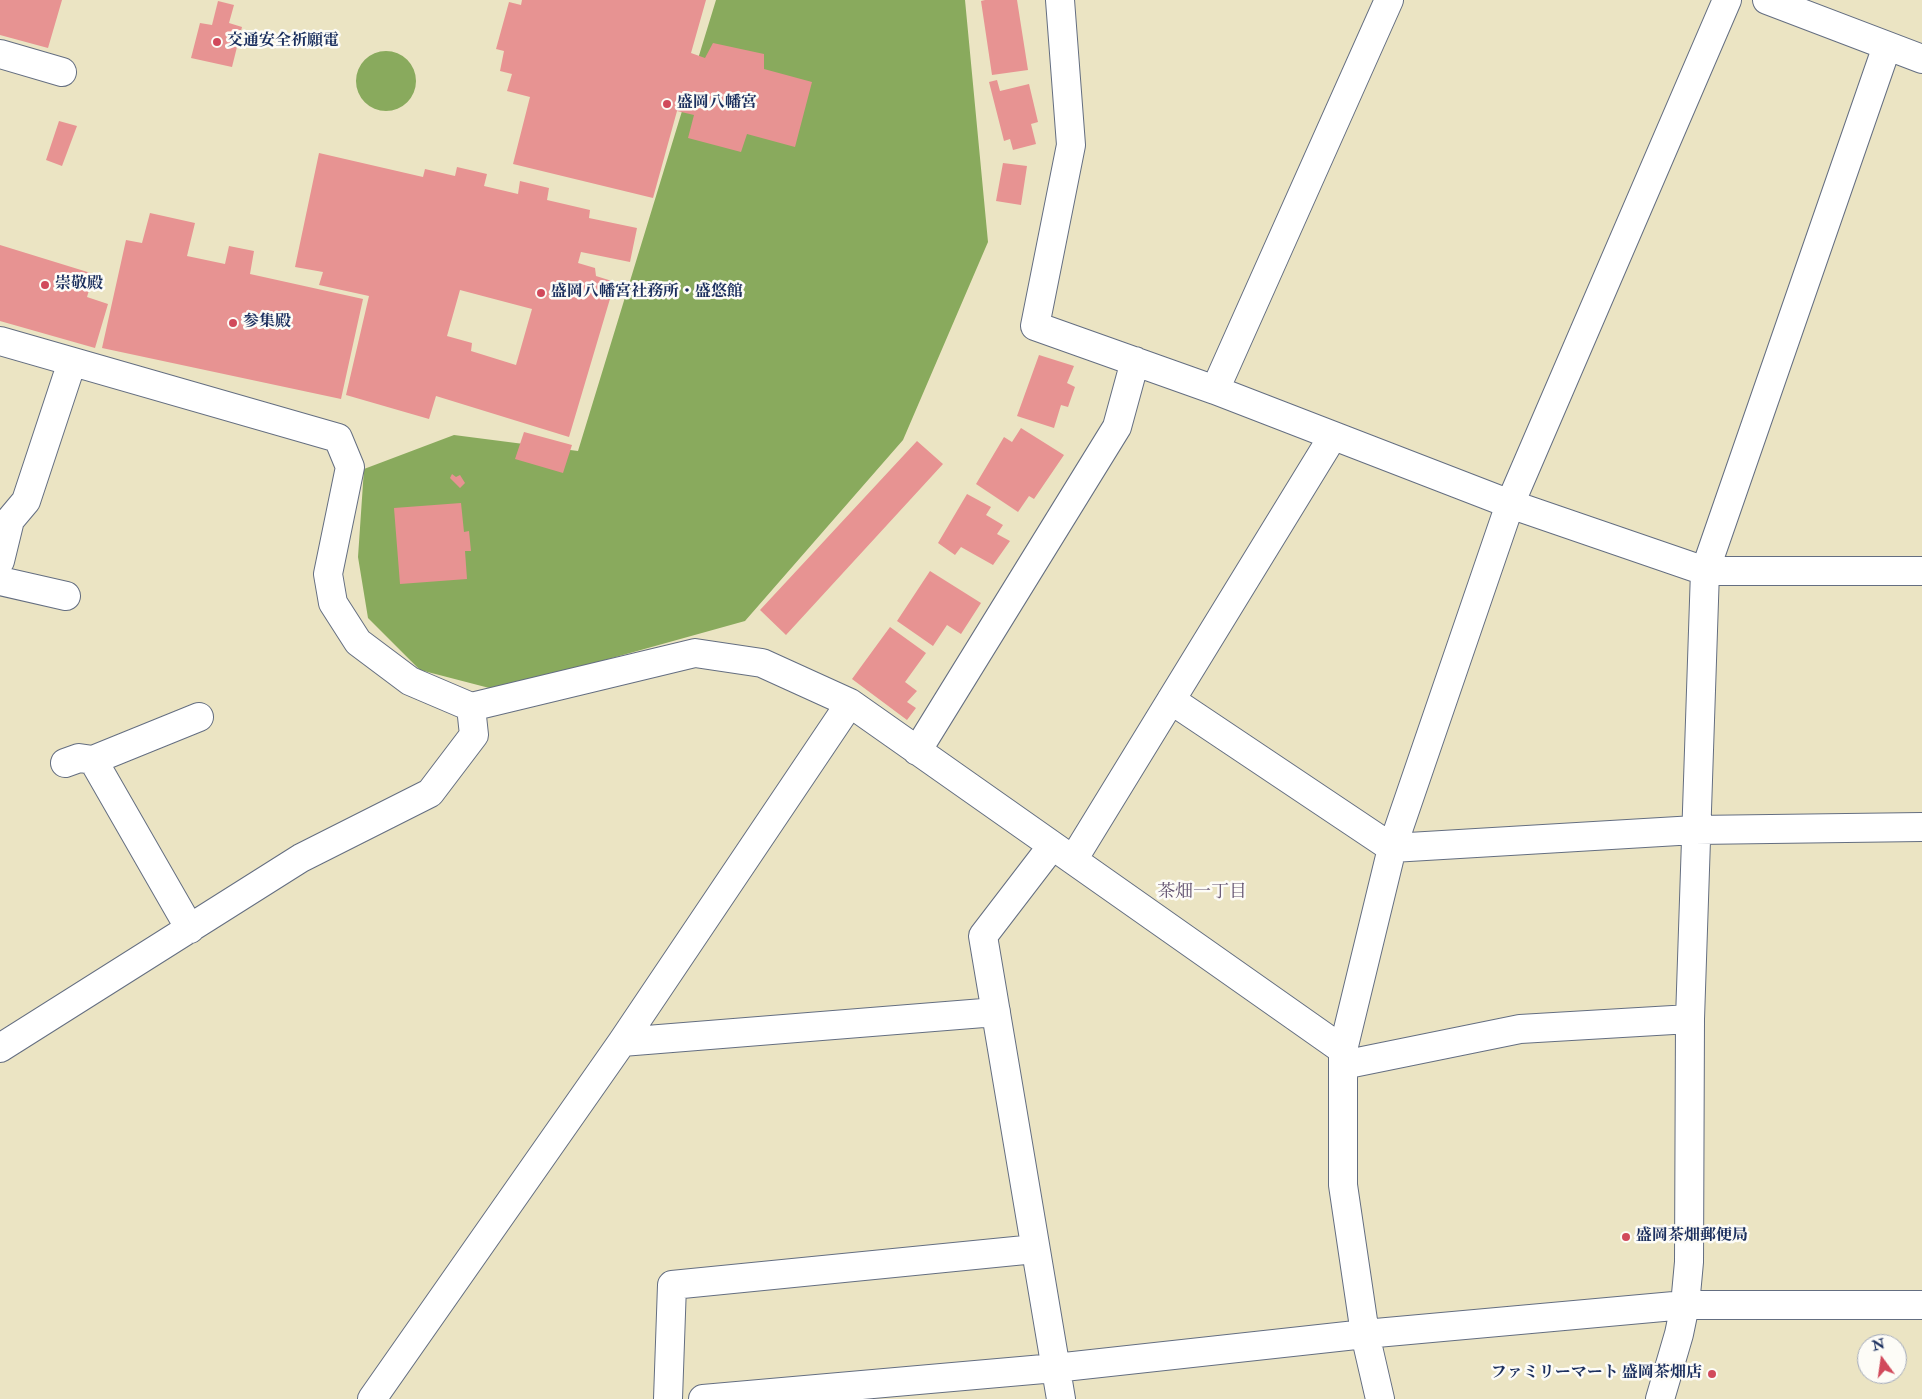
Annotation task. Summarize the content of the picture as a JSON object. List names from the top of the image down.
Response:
{
  "districts": ["茶畑一丁目"],
  "places": [
    "交通安全祈願電",
    "盛岡八幡宮",
    "崇敬殿",
    "盛岡八幡宮社務所・盛悠館",
    "参集殿",
    "盛岡茶畑郵便局",
    "ファミリーマート 盛岡茶畑店"
  ],
  "north": "top"
}
